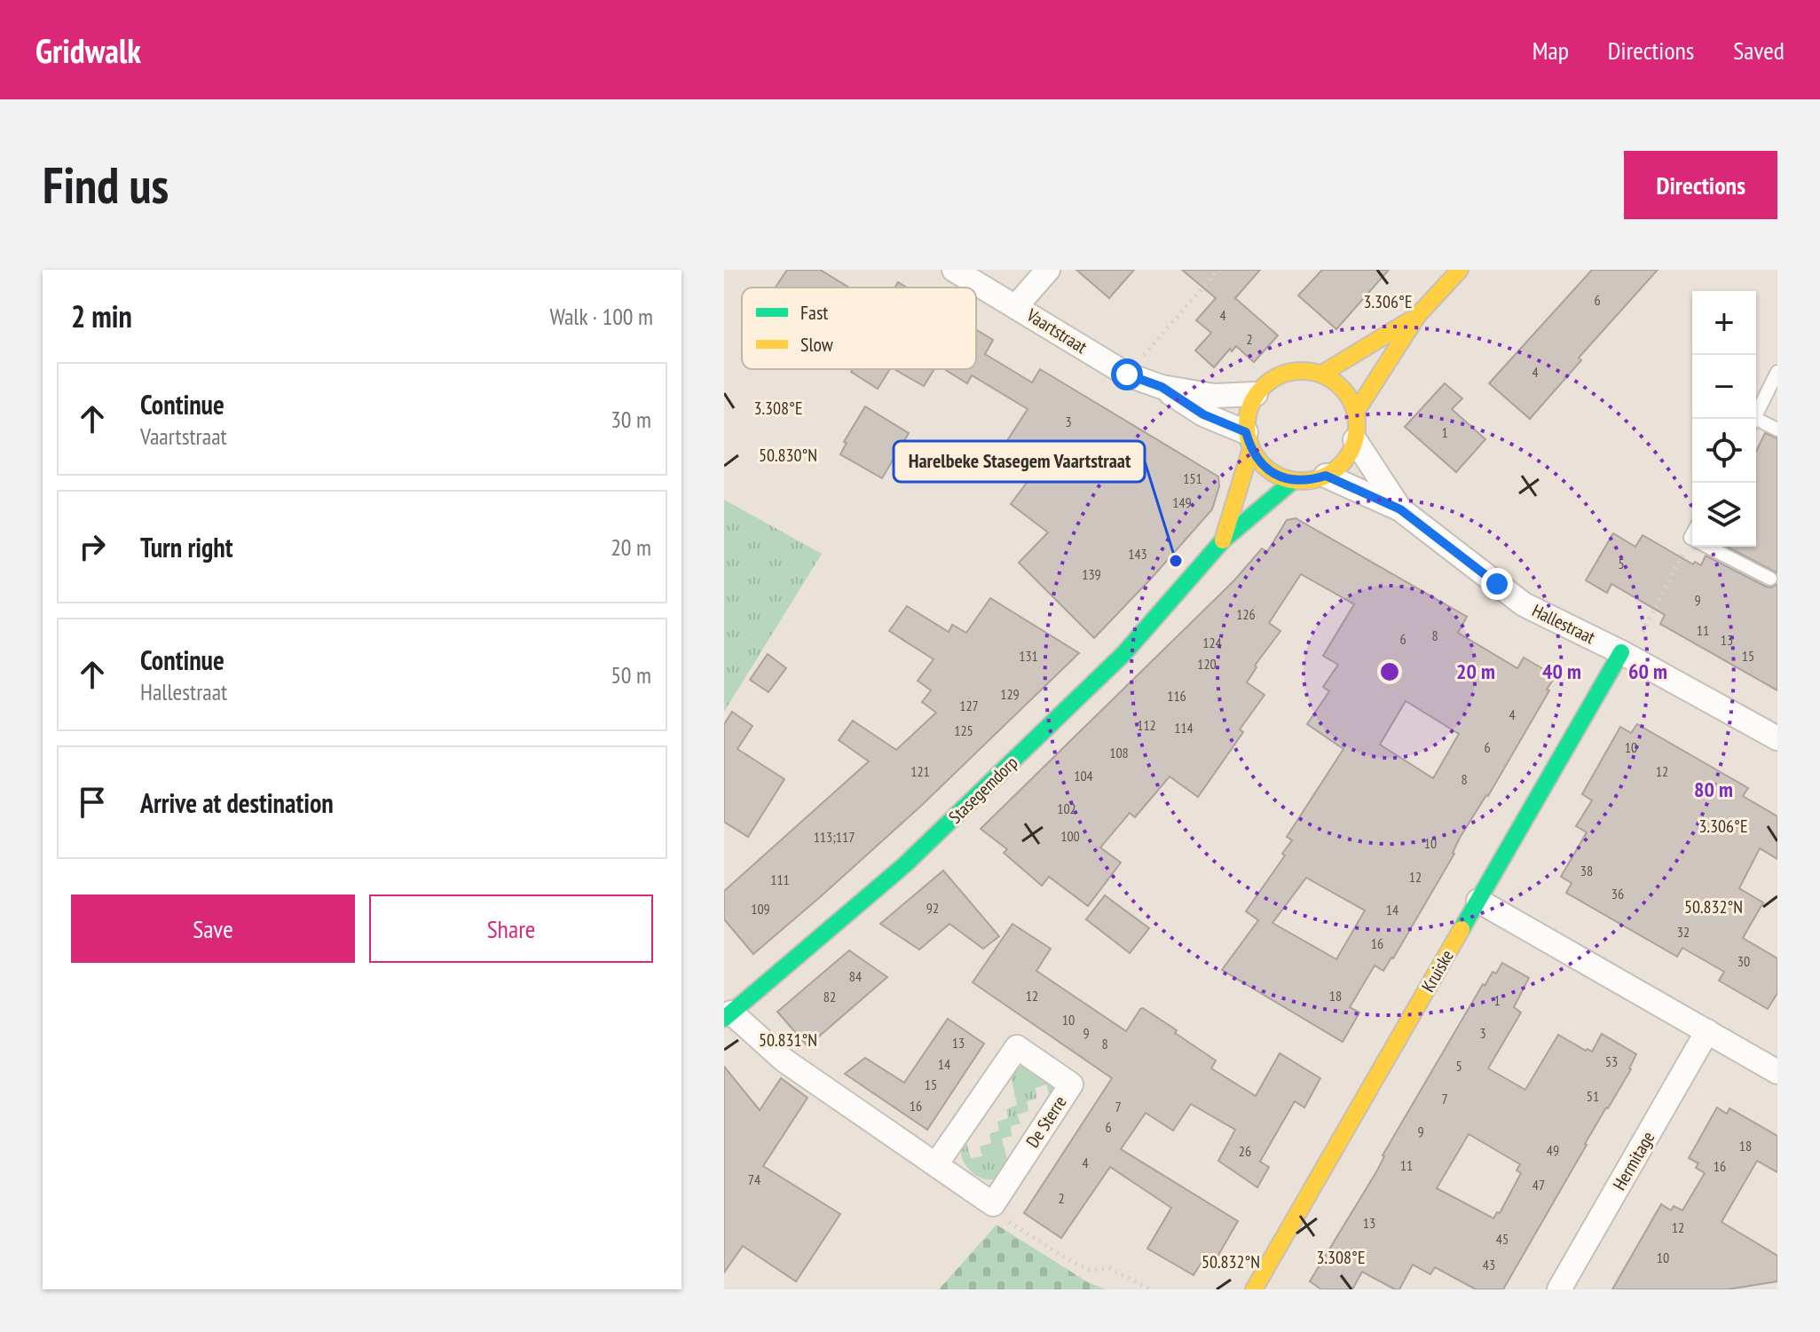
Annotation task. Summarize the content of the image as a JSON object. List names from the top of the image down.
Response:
{
  "streets": {
    "street": [
      "Vaartstraat",
      "Hallestraat",
      "Stasegemdorp",
      "Kruiske",
      "De Sterre",
      "Hermitage"
    ]
  },
  "crossings": [
    ["Vaartstraat", "Hallestraat"],
    ["Vaartstraat", "Stasegemdorp"],
    ["Hallestraat", "Stasegemdorp"],
    ["Hallestraat", "Kruiske"]
  ],
  "places": ["Harelbeke Stasegem Vaartstraat"],
  "house_numbers": [
    "6",
    "4",
    "2",
    "4",
    "3",
    "1",
    "151",
    "149",
    "143",
    "5",
    "139",
    "9",
    "126",
    "11",
    "8",
    "6",
    "13",
    "124",
    "131",
    "15",
    "120",
    "129",
    "116",
    "127",
    "4",
    "112",
    "114",
    "125",
    "6",
    "10",
    "108",
    "121",
    "12",
    "104",
    "8",
    "102",
    "100",
    "113;117",
    "10",
    "38",
    "12",
    "111",
    "36",
    "92",
    "109",
    "14",
    "32",
    "16",
    "30",
    "84",
    "12",
    "18",
    "82",
    "1",
    "10",
    "9",
    "3",
    "13",
    "8",
    "53",
    "14",
    "5",
    "15",
    "51",
    "7",
    "16",
    "7",
    "6",
    "9",
    "18",
    "49",
    "26",
    "4",
    "11",
    "16",
    "74",
    "47",
    "2",
    "13",
    "12",
    "45",
    "10",
    "43"
  ],
  "legend": ["Fast", "Slow"],
  "page": {
    "header": "Gridwalk",
    "nav": ["Map", "Directions", "Saved"],
    "buttons": [
      "Directions",
      ["Save", "Share"]
    ],
    "title": "Find us",
    "heading": ["2 min", "Walk · 100 m"],
    "map_buttons": ["+", "−"],
    "list": [
      ["Continue", "Vaartstraat", "30 m"],
      ["Turn right", "20 m"],
      ["Continue", "Hallestraat", "50 m"],
      "Arrive at destination"
    ]
  },
  "coordinates": [
    "3.306°E",
    "3.308°E",
    "50.830°N",
    "50.832°N",
    "50.831°N"
  ],
  "rings": [
    "20 m",
    "40 m",
    "60 m",
    "80 m"
  ]
}
